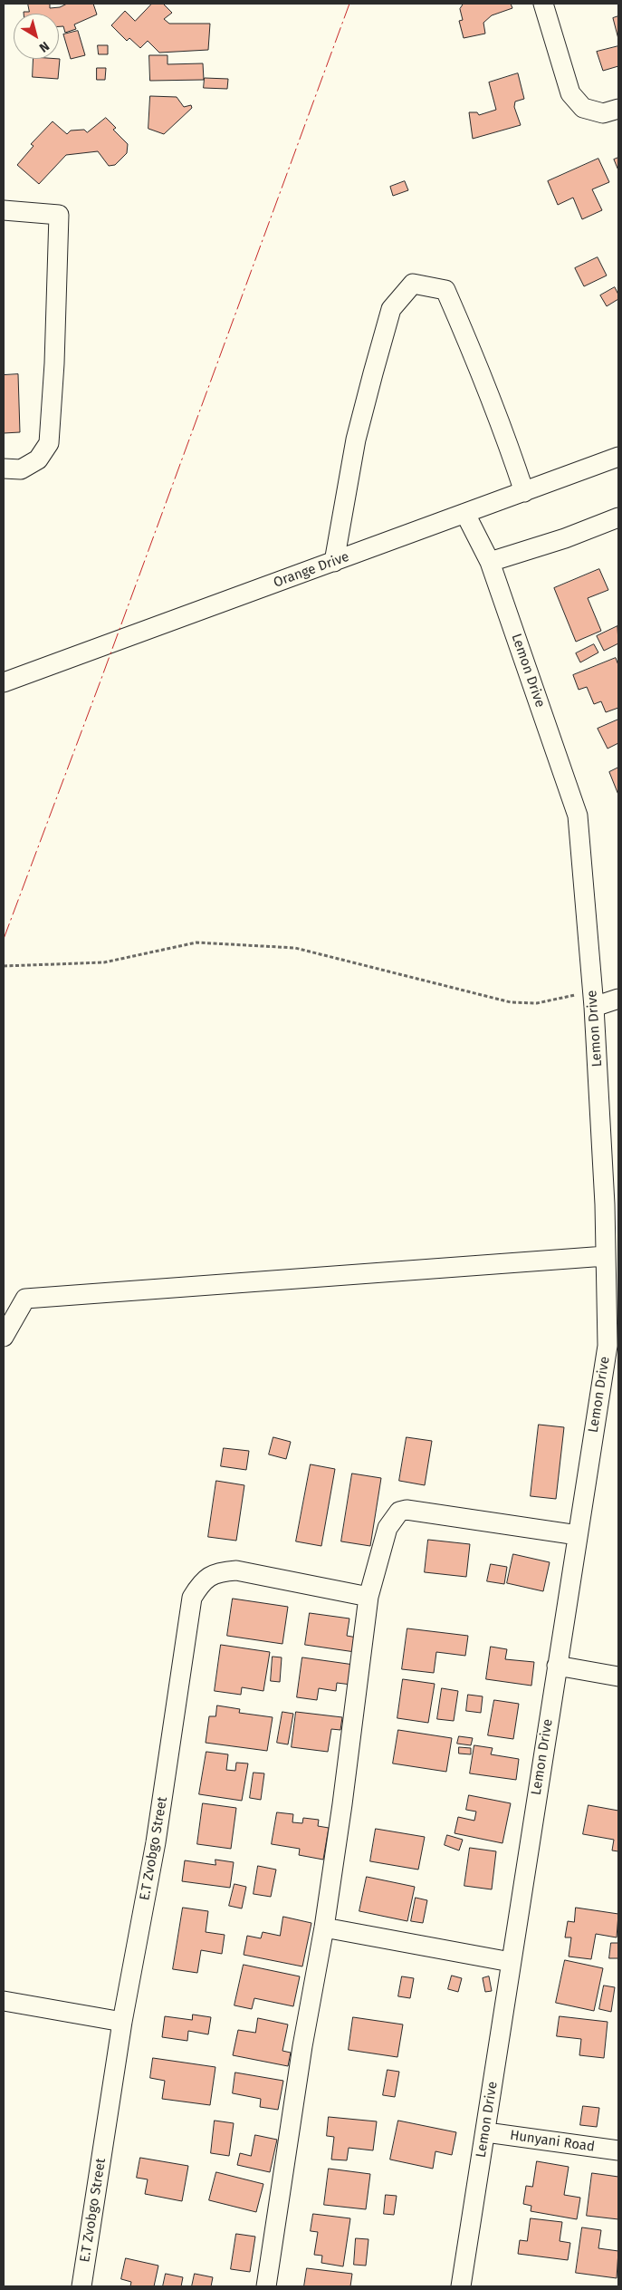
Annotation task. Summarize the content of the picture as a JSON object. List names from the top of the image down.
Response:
{
  "streets": {
    "street": [
      "Orange Drive",
      "Lemon Drive",
      "E.T Zvobgo Street",
      "Hunyani Road"
    ]
  },
  "crossings": [
    ["Orange Drive", "Lemon Drive"],
    ["Lemon Drive", "Hunyani Road"]
  ],
  "north": "bottom right"
}
